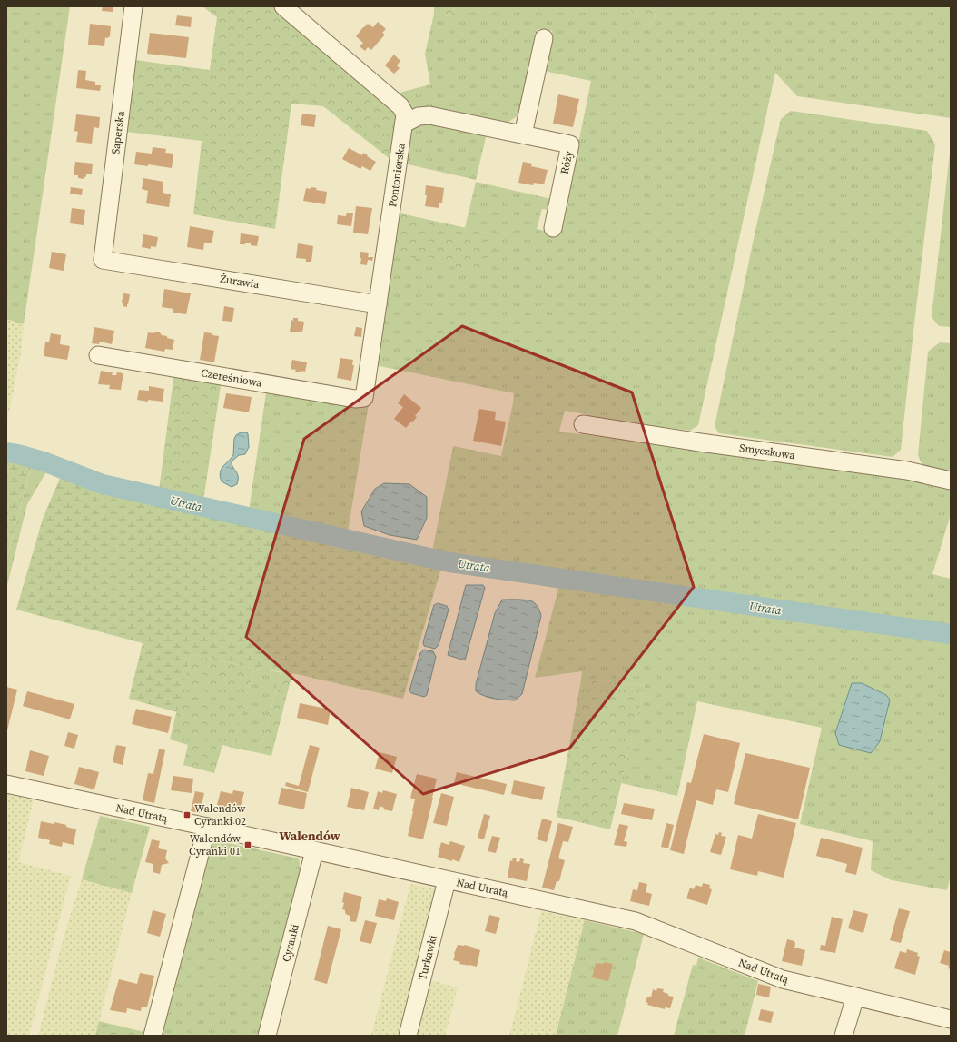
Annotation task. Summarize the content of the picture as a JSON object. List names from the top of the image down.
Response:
{
  "streets": {
    "street": [
      "Saperska",
      "Róży",
      "Pontonierska",
      "Żurawia",
      "Czereśniowa",
      "Smyczkowa",
      "Nad Utratą",
      "Cyranki",
      "Turkawki"
    ]
  },
  "crossings": [
    ["Saperska", "Żurawia"],
    ["Róży", "Pontonierska"],
    ["Pontonierska", "Żurawia"],
    ["Pontonierska", "Czereśniowa"],
    ["Nad Utratą", "Cyranki"],
    ["Nad Utratą", "Turkawki"]
  ],
  "districts": ["Walendów"],
  "water": ["Utrata"],
  "places": {
    "transit": ["Walendów Cyranki 02", "Walendów Cyranki 01"]
  }
}
